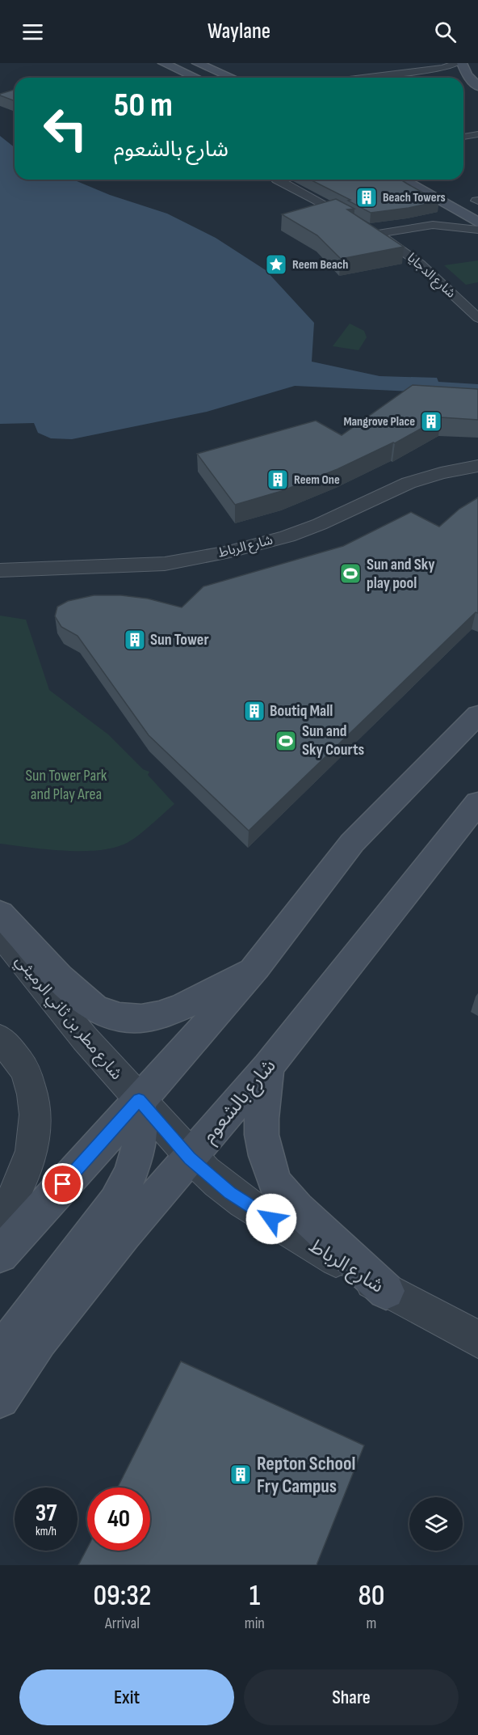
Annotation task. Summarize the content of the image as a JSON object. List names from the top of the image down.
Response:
{
  "streets": {
    "main road": ["شارع بالشعوم"],
    "street": ["شارع الدجايا", "شارع الرباط", "شارع مطر بن ثاني الرميثي"]
  },
  "crossings": [
    ["شارع الرباط", "شارع مطر بن ثاني الرميثي"],
    ["شارع الرباط", "شارع بالشعوم"]
  ],
  "parks": ["Sun Tower Park and Play Area"],
  "places": {
    "building": [
      "Beach Towers",
      "Mangrove Place",
      "Reem One",
      "Sun Tower",
      "Boutiq Mall",
      "Repton School Fry Campus"
    ],
    "place": ["Reem Beach"],
    "sports": ["Sun and Sky play pool", "Sun and Sky Courts"]
  },
  "page": {
    "header": "Waylane",
    "turn": ["50 m", "شارع بالشعوم"],
    "speed": "37 km/h",
    "limit": "40",
    "eta": [
      "09:32",
      "Arrival",
      "1",
      "min",
      "80",
      "m"
    ],
    "buttons": ["Exit", "Share"]
  }
}
